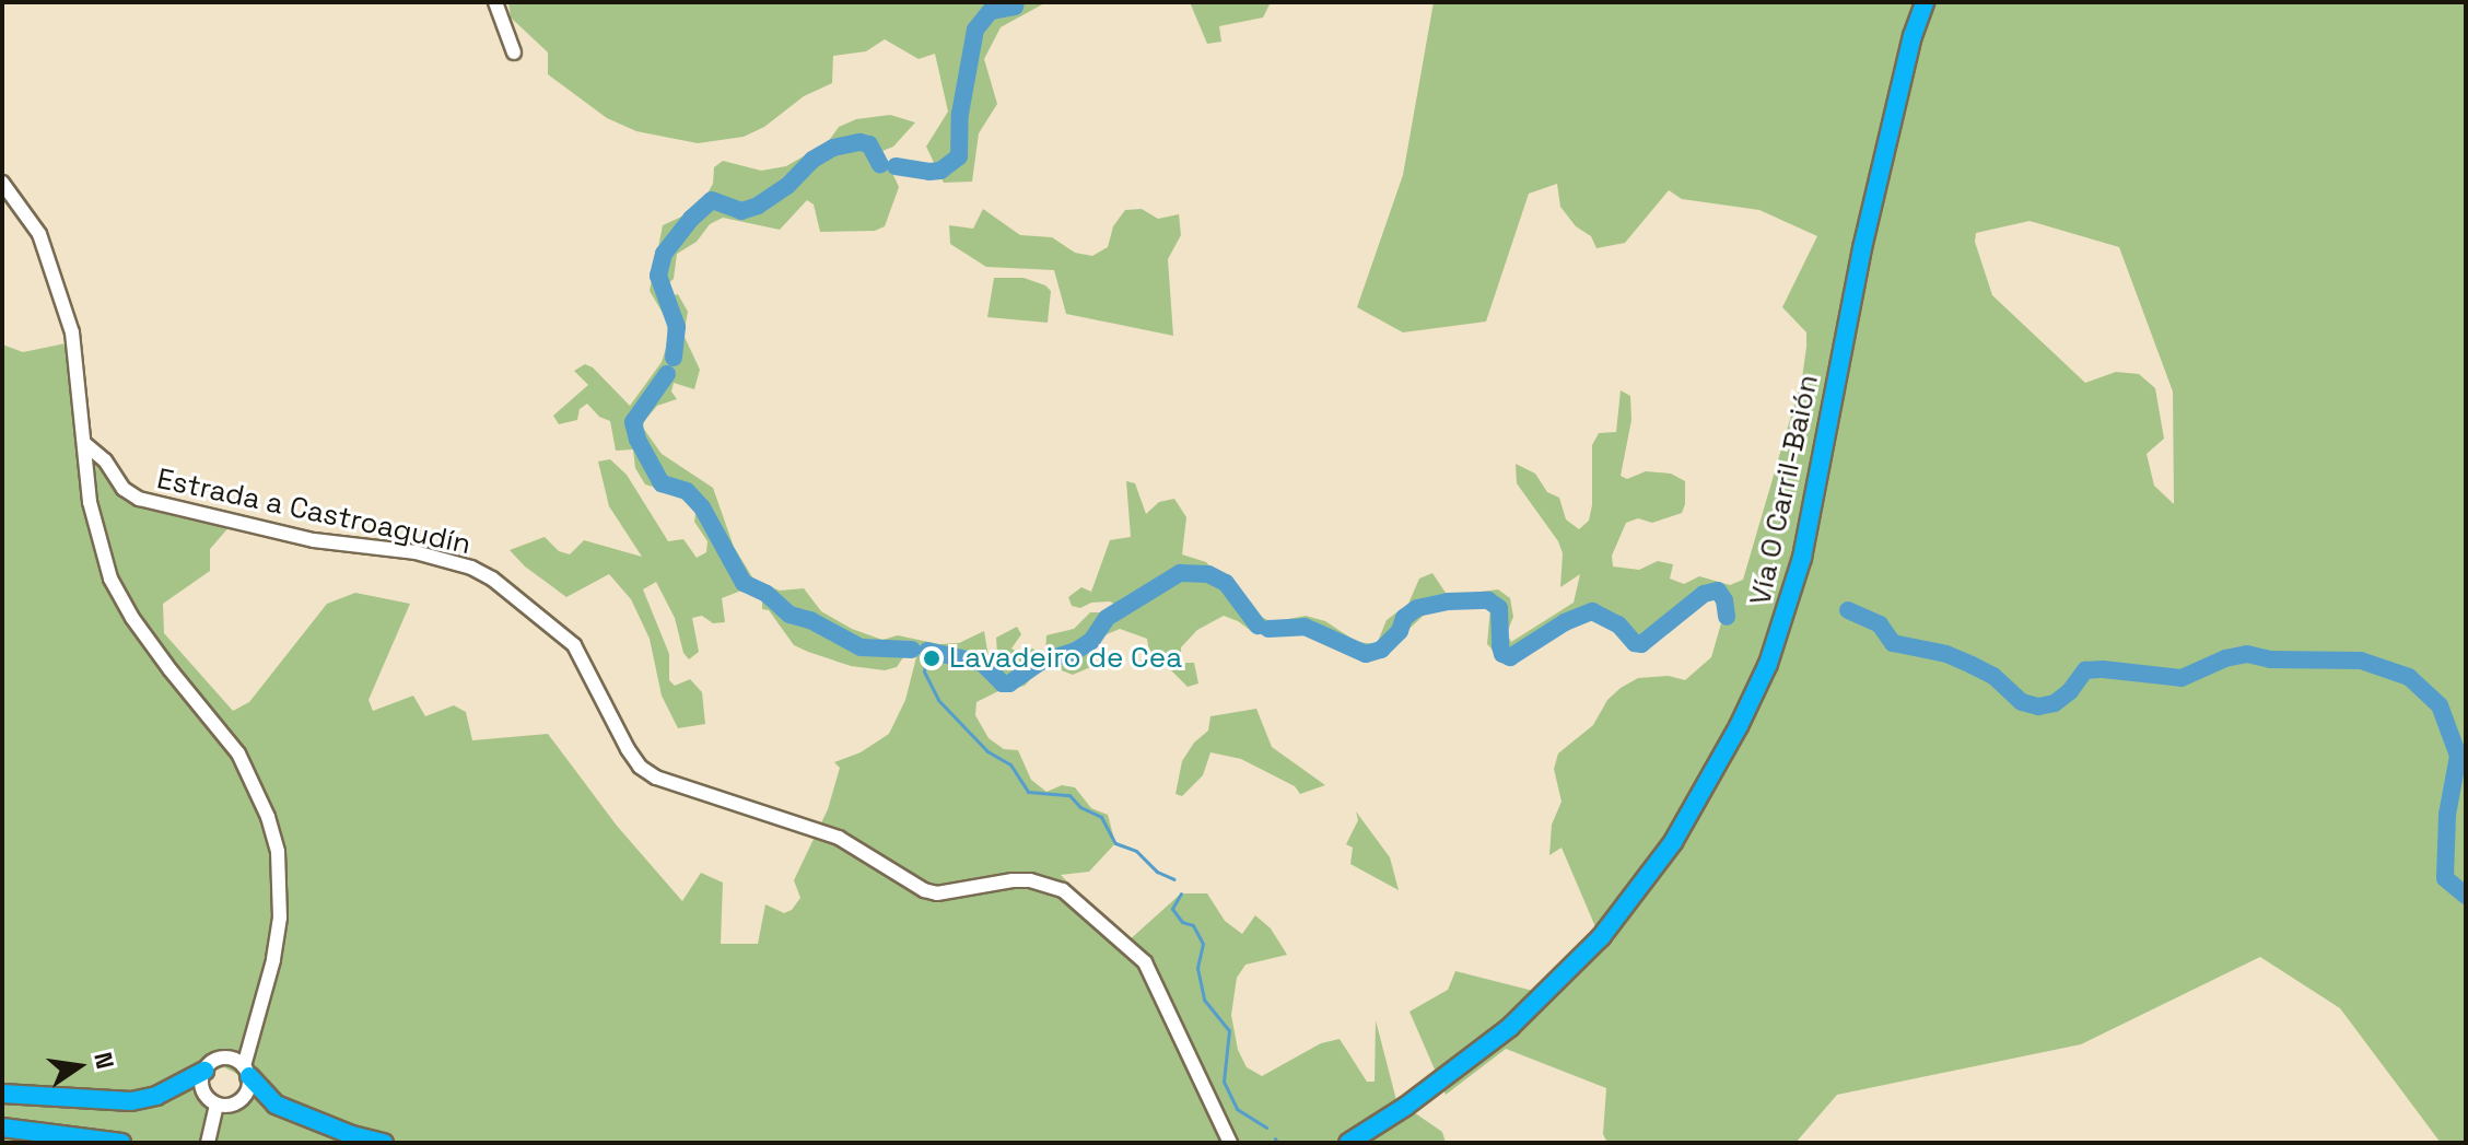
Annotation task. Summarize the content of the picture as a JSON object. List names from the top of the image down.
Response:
{
  "streets": {
    "highway": ["Vía O Carril-Baión"],
    "street": ["Estrada a Castroagudín"]
  },
  "places": ["Lavadeiro de Cea"],
  "north": "right"
}
